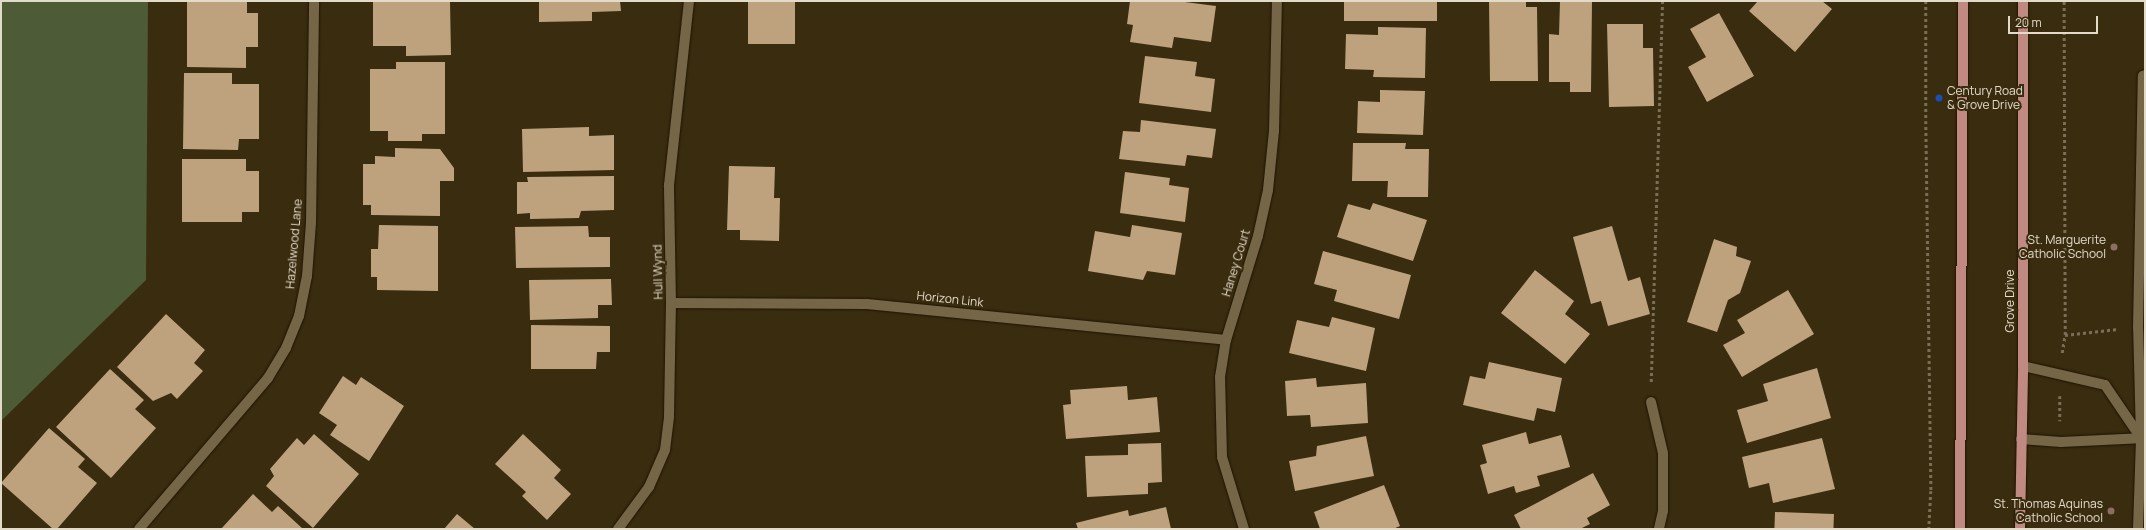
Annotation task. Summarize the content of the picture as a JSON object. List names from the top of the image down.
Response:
{
  "streets": {
    "main road": ["Grove Drive"],
    "street": [
      "Hazelwood Lane",
      "Haney Court",
      "Hull Wynd",
      "Horizon Link"
    ]
  },
  "crossings": [
    ["Haney Court", "Horizon Link"],
    ["Hull Wynd", "Horizon Link"]
  ],
  "places": ["Century Road & Grove Drive", "St. Marguerite Catholic School", "St. Thomas Aquinas Catholic School"],
  "scale_bar": "20 m"
}
